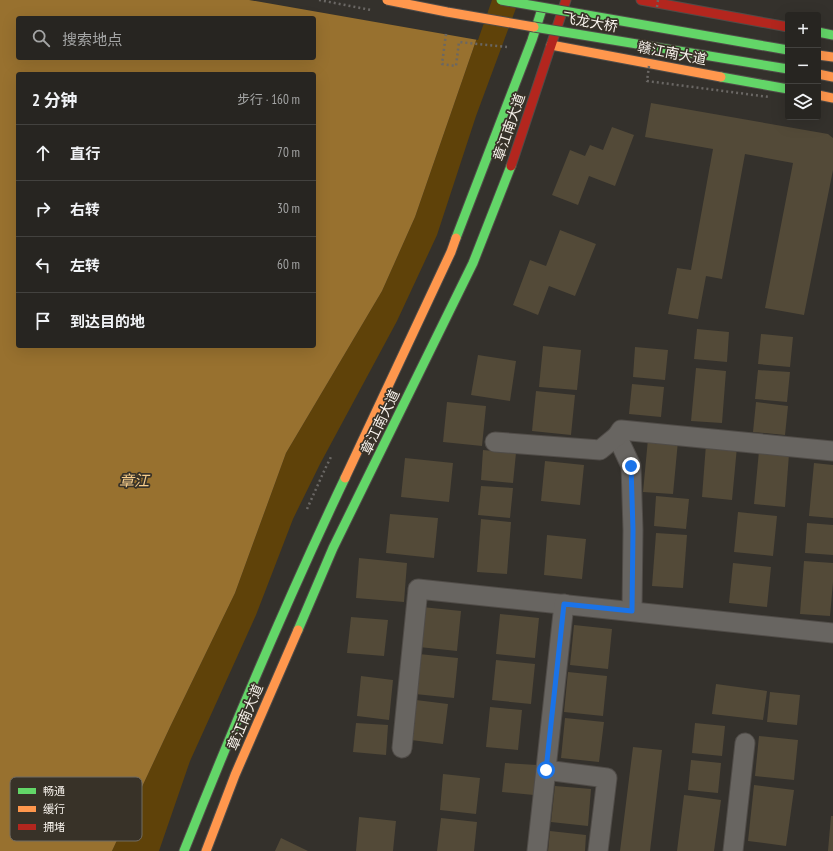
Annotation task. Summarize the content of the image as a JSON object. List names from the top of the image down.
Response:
{
  "streets": {
    "main road": ["飞龙大桥", "赣江南大道", "章江南大道"]
  },
  "crossings": [
    ["赣江南大道", "章江南大道"]
  ],
  "water": ["章江"],
  "legend": ["畅通", "缓行", "拥堵"],
  "page": {
    "map_buttons": ["+", "−"],
    "search": "搜索地点",
    "heading": ["2 分钟", "步行 · 160 m"],
    "list": [
      ["直行", "70 m"],
      ["右转", "30 m"],
      ["左转", "60 m"],
      "到达目的地"
    ]
  }
}
